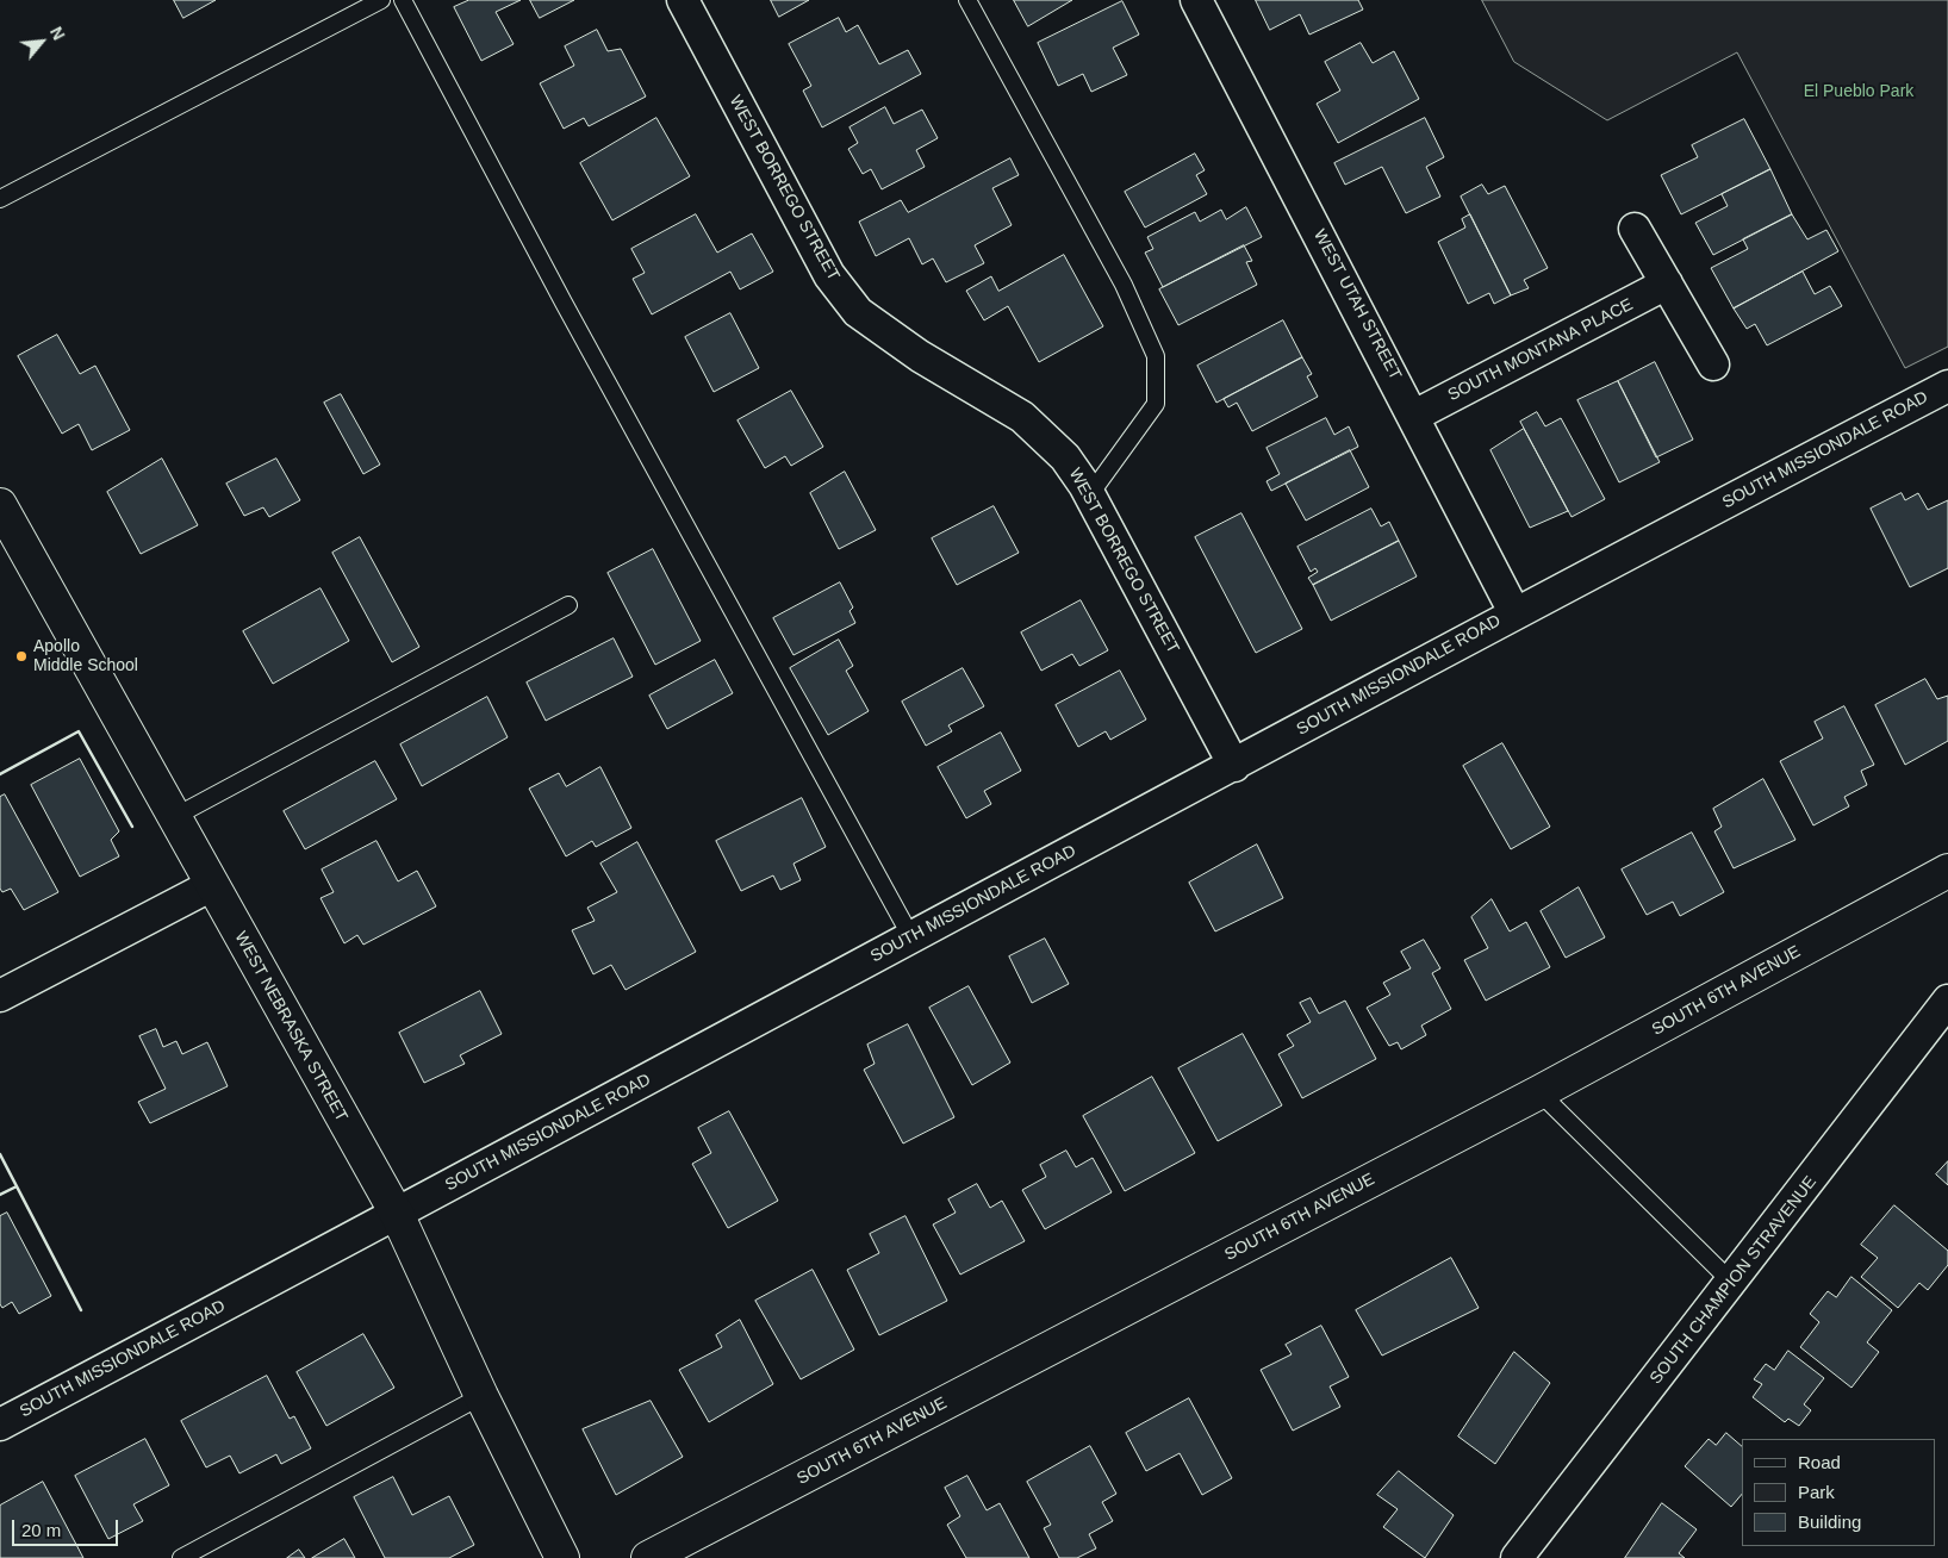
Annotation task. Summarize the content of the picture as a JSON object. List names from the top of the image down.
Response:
{
  "streets": {
    "street": [
      "WEST BORREGO STREET",
      "WEST UTAH STREET",
      "SOUTH MONTANA PLACE",
      "SOUTH MISSIONDALE ROAD",
      "SOUTH 6TH AVENUE",
      "WEST NEBRASKA STREET",
      "SOUTH CHAMPION STRAVENUE"
    ]
  },
  "crossings": [
    ["WEST BORREGO STREET", "SOUTH MISSIONDALE ROAD"],
    ["WEST UTAH STREET", "SOUTH MONTANA PLACE"],
    ["WEST UTAH STREET", "SOUTH MISSIONDALE ROAD"],
    ["SOUTH MISSIONDALE ROAD", "WEST NEBRASKA STREET"]
  ],
  "parks": ["El Pueblo Park"],
  "places": ["Apollo Middle School"],
  "legend": ["Road", "Park", "Building"],
  "scale_bar": "20 m",
  "north": "top right"
}
